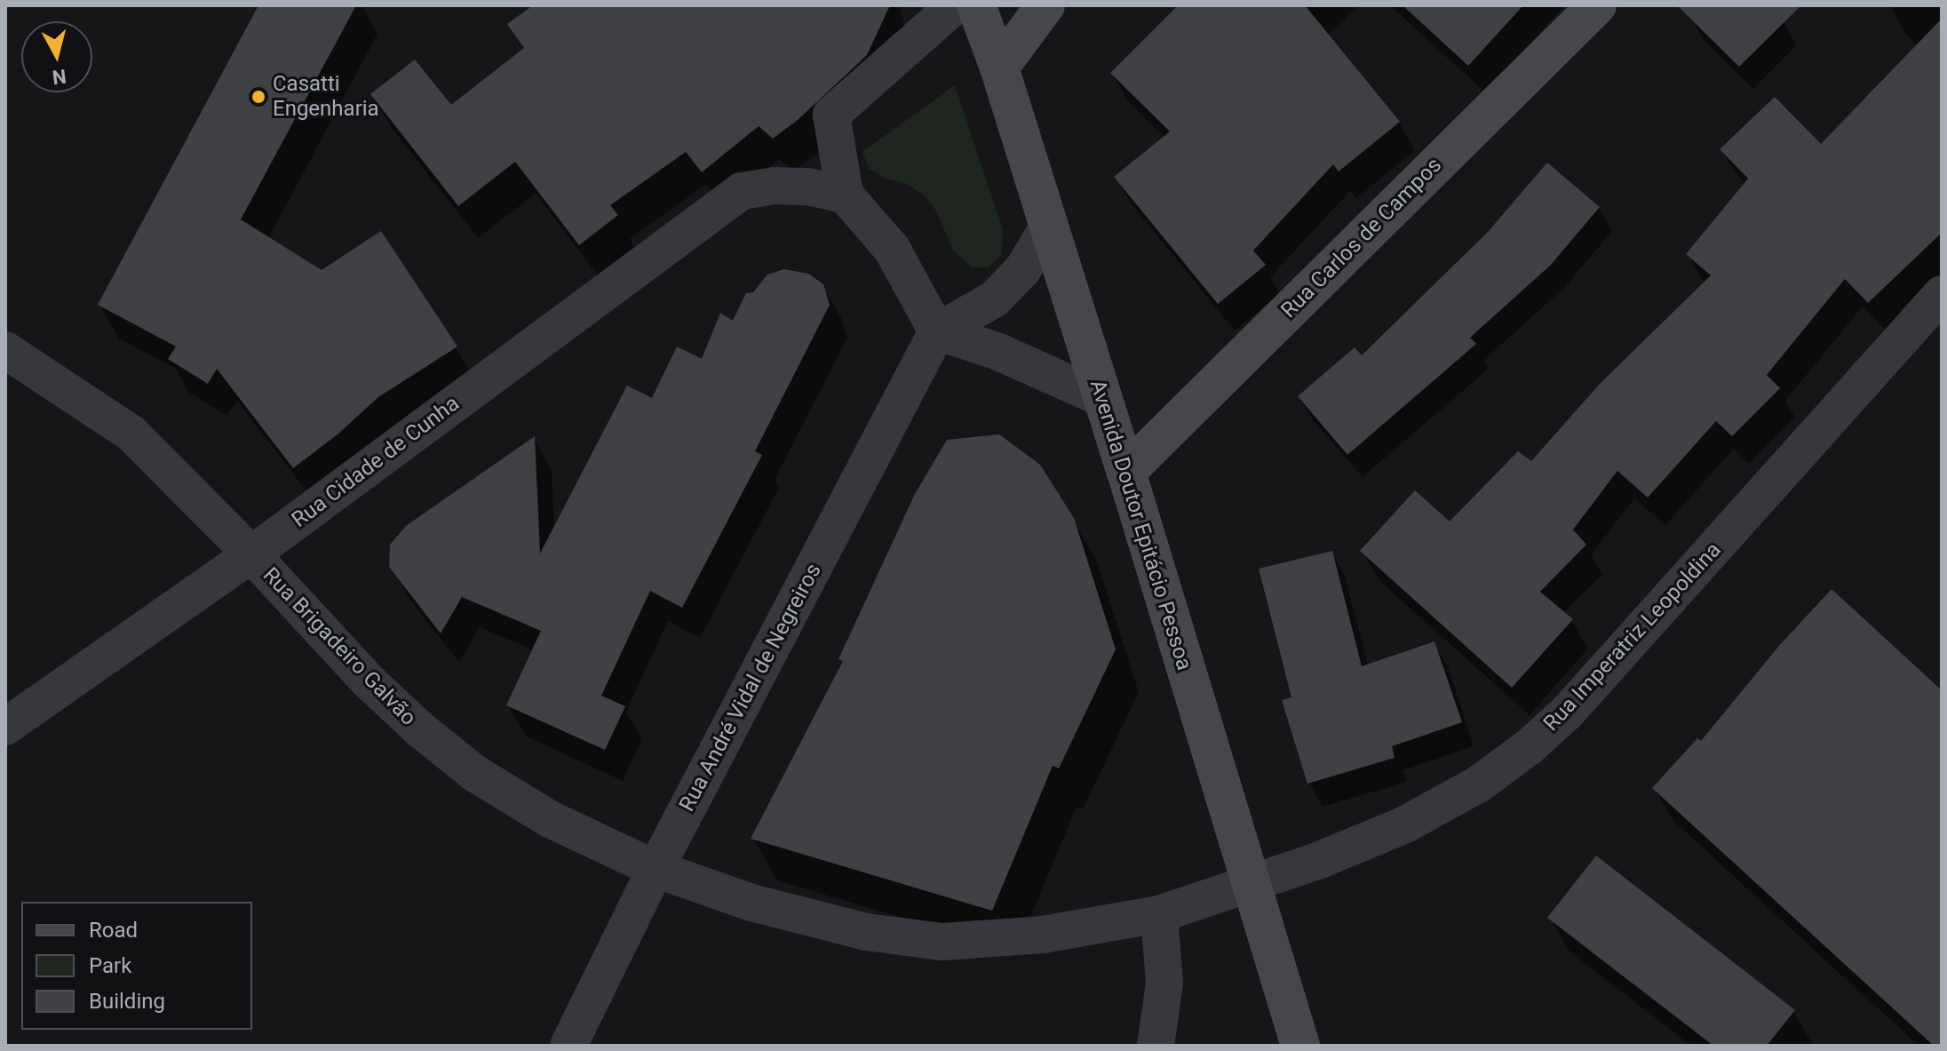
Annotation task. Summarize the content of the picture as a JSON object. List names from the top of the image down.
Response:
{
  "streets": {
    "main road": ["Rua Carlos de Campos", "Avenida Doutor Epitácio Pessoa"],
    "street": [
      "Rua Cidade de Cunha",
      "Rua Imperatriz Leopoldina",
      "Rua Brigadeiro Galvão",
      "Rua André Vidal de Negreiros"
    ]
  },
  "crossings": [
    ["Rua Carlos de Campos", "Avenida Doutor Epitácio Pessoa"],
    ["Rua Cidade de Cunha", "Rua Brigadeiro Galvão"],
    ["Avenida Doutor Epitácio Pessoa", "Rua Imperatriz Leopoldina"],
    ["Avenida Doutor Epitácio Pessoa", "Rua Brigadeiro Galvão"],
    ["Rua Imperatriz Leopoldina", "Rua Brigadeiro Galvão"],
    ["Rua Brigadeiro Galvão", "Rua André Vidal de Negreiros"]
  ],
  "places": ["Casatti Engenharia"],
  "legend": ["Road", "Park", "Building"],
  "north": "bottom"
}
